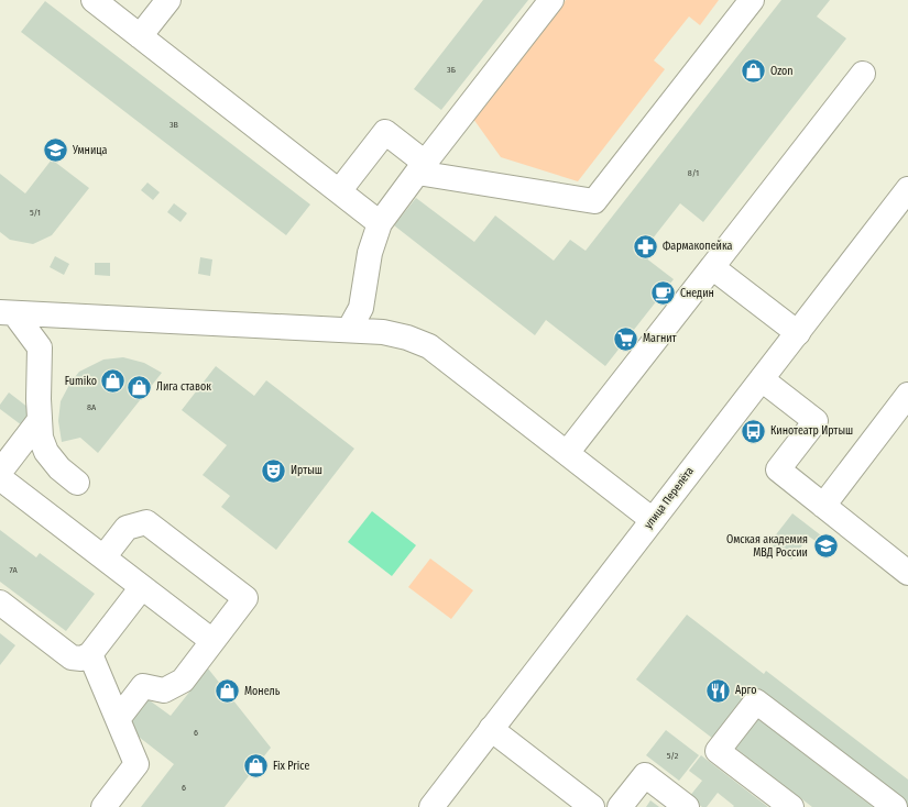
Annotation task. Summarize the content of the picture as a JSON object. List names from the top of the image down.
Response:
{
  "streets": {
    "main road": ["улица Перелёта"]
  },
  "places": {
    "shop": [
      "Ozon",
      "Fumiko",
      "Лига ставок",
      "Монель",
      "Fix Price"
    ],
    "school or university": ["Умница", "Омская академия МВД России"],
    "pharmacy": ["Фармакопейка"],
    "cafe": ["Снедин"],
    "supermarket": ["Магнит"],
    "bus stop": ["Кинотеатр Иртыш"],
    "theatre": ["Иртыш"],
    "restaurant": ["Арго"]
  },
  "house_numbers": [
    "3Б",
    "3В",
    "8/1",
    "5/1",
    "8А",
    "7А",
    "6",
    "5/2",
    "6"
  ]
}
